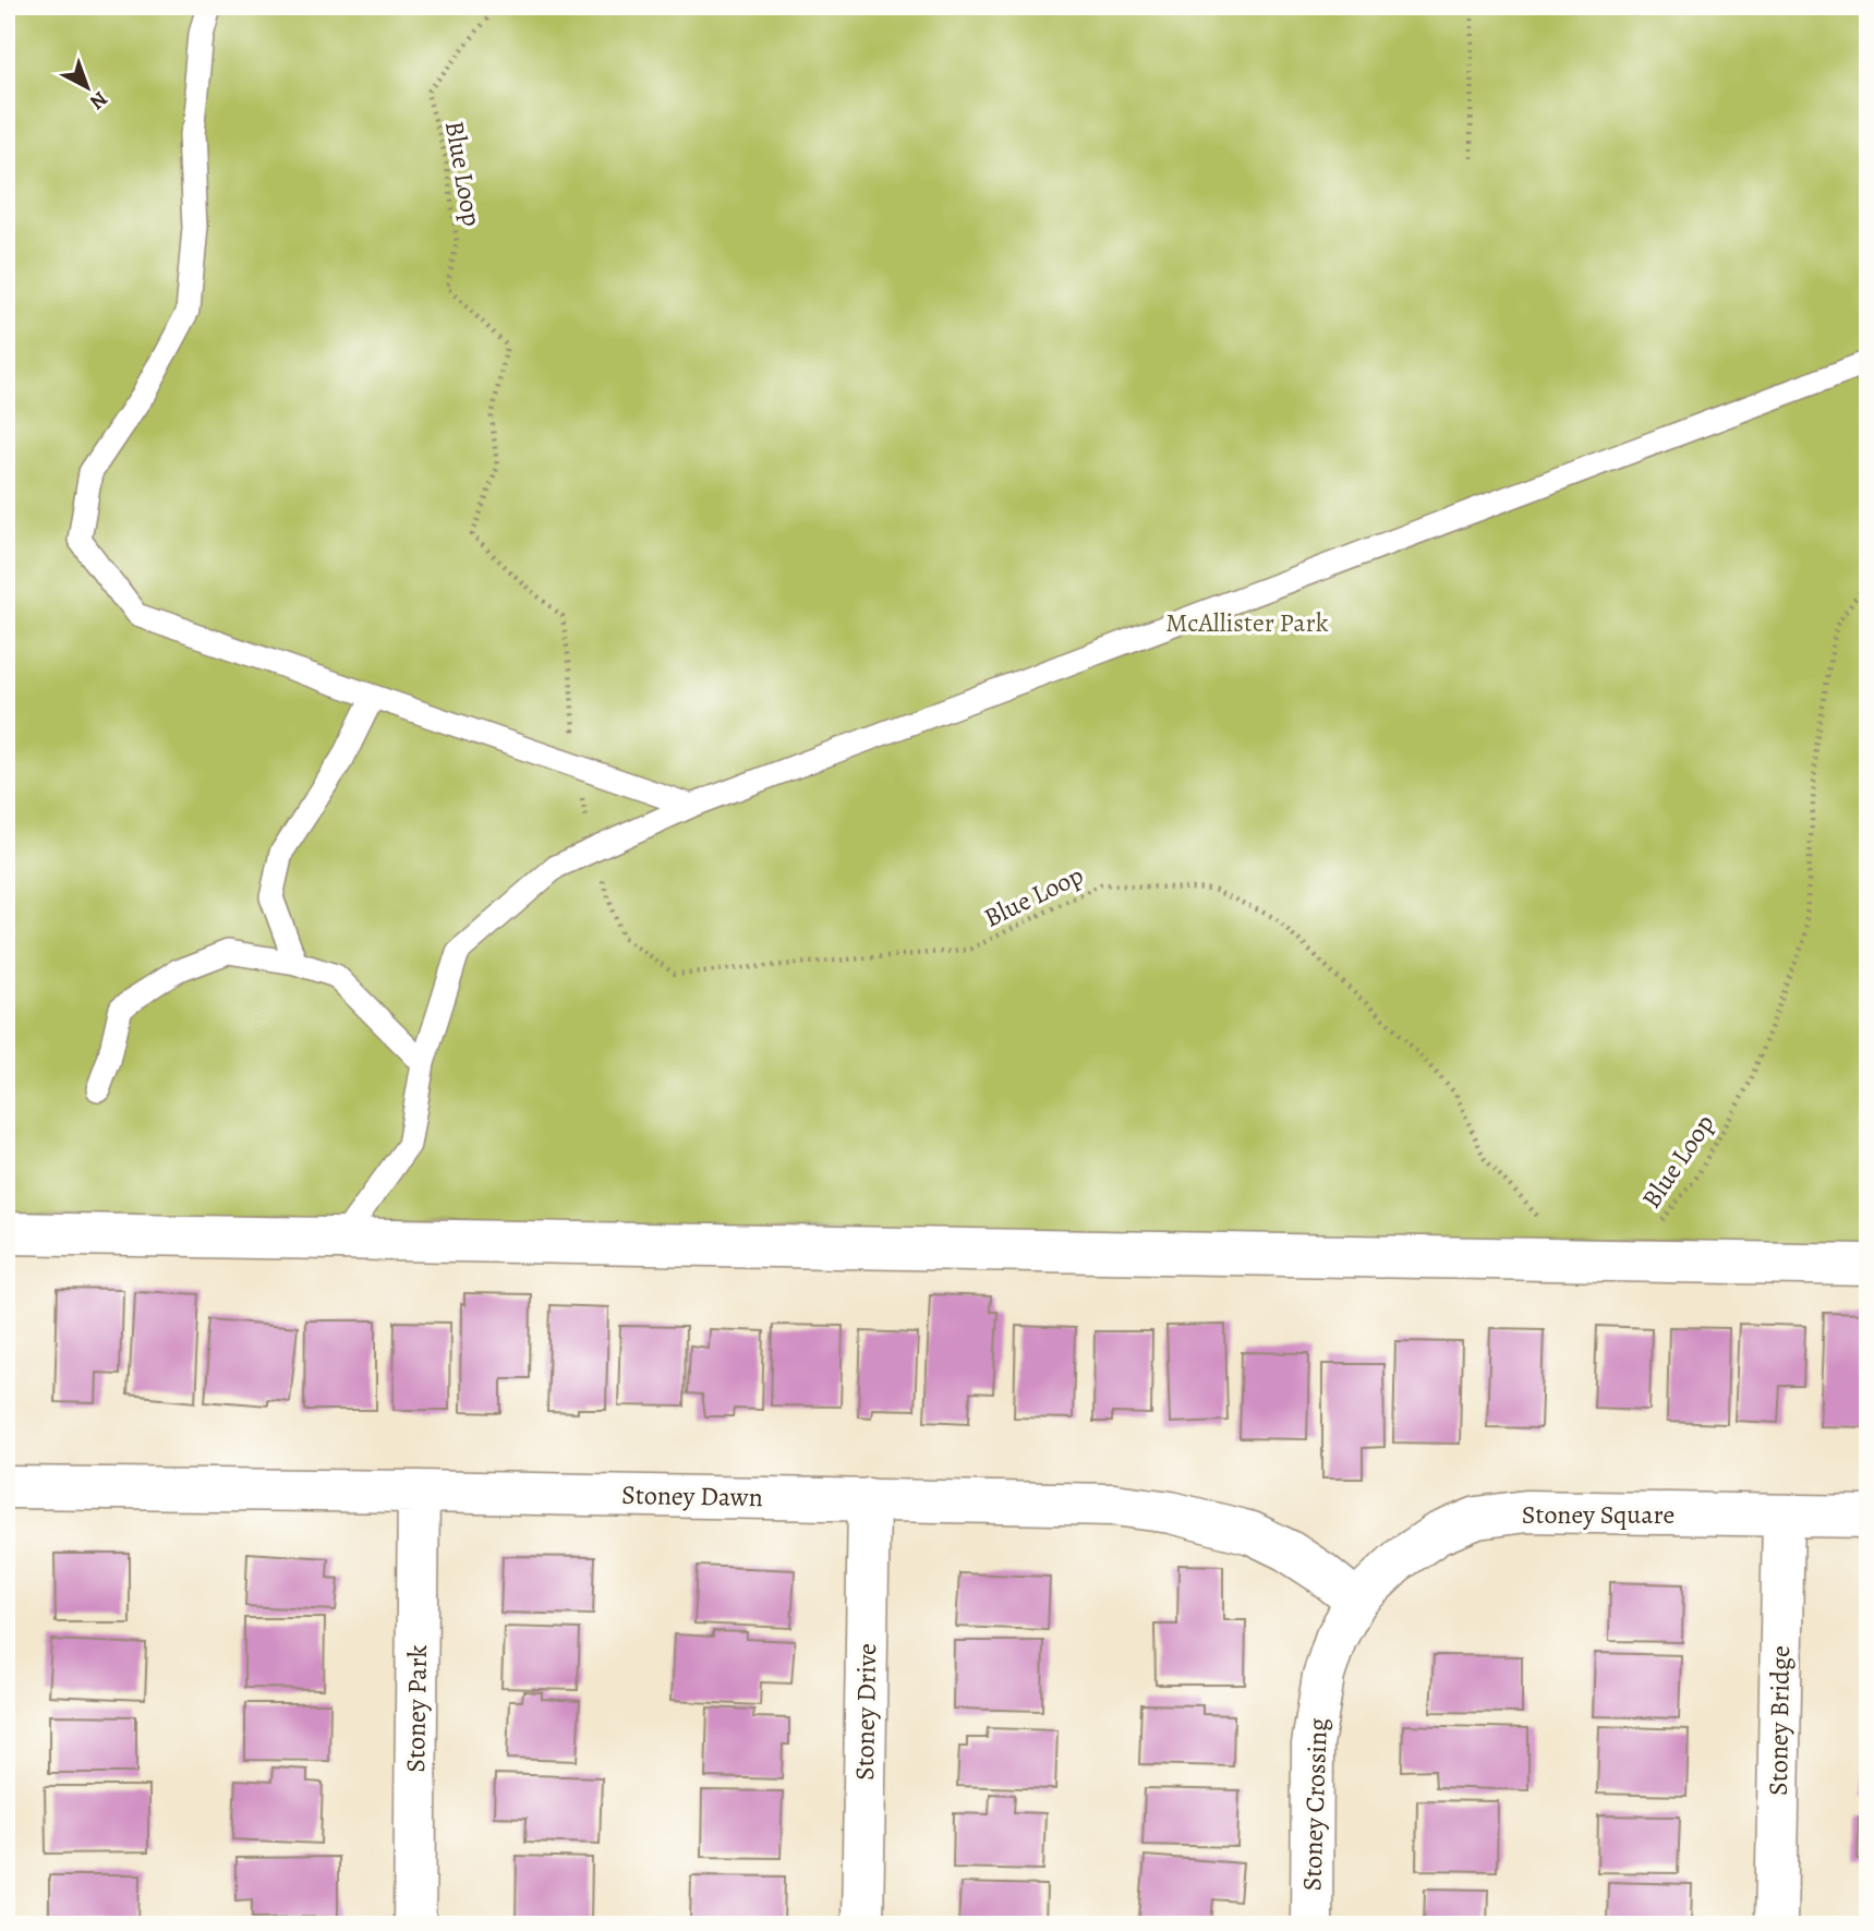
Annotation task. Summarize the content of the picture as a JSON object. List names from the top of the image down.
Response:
{
  "streets": {
    "street": [
      "Stoney Dawn",
      "Stoney Square",
      "Stoney Park",
      "Stoney Drive",
      "Stoney Bridge",
      "Stoney Crossing"
    ],
    "path": ["Blue Loop"]
  },
  "crossings": [
    ["Stoney Dawn", "Stoney Square"],
    ["Stoney Dawn", "Stoney Park"],
    ["Stoney Dawn", "Stoney Drive"],
    ["Stoney Dawn", "Stoney Crossing"],
    ["Stoney Square", "Stoney Bridge"],
    ["Stoney Square", "Stoney Crossing"]
  ],
  "parks": ["McAllister Park"],
  "north": "bottom right"
}
